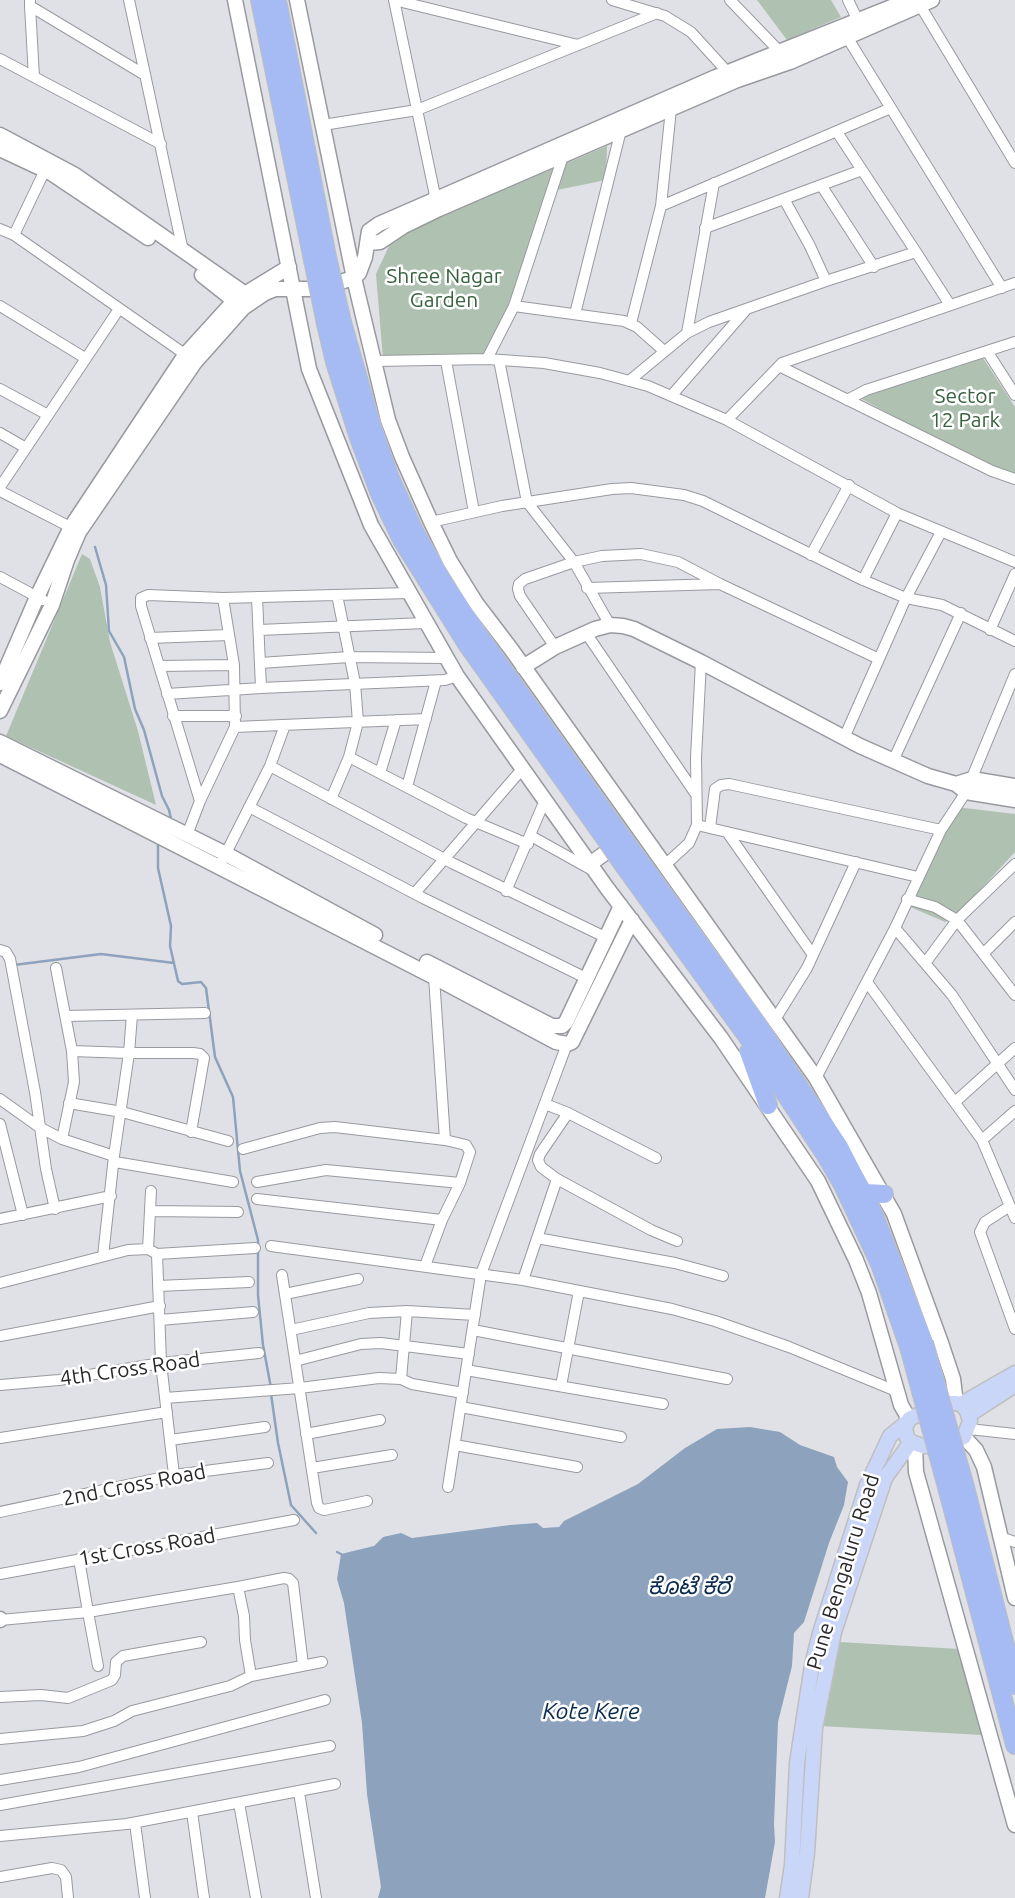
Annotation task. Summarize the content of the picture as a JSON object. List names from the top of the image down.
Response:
{
  "streets": {
    "main road": ["Pune Bengaluru Road"],
    "street": ["4th Cross Road", "2nd Cross Road", "1st Cross Road"]
  },
  "water": ["ಕೊಟೆ ಕೆರೆ", "Kote Kere"],
  "parks": ["Shree Nagar Garden", "Sector 12 Park"]
}
